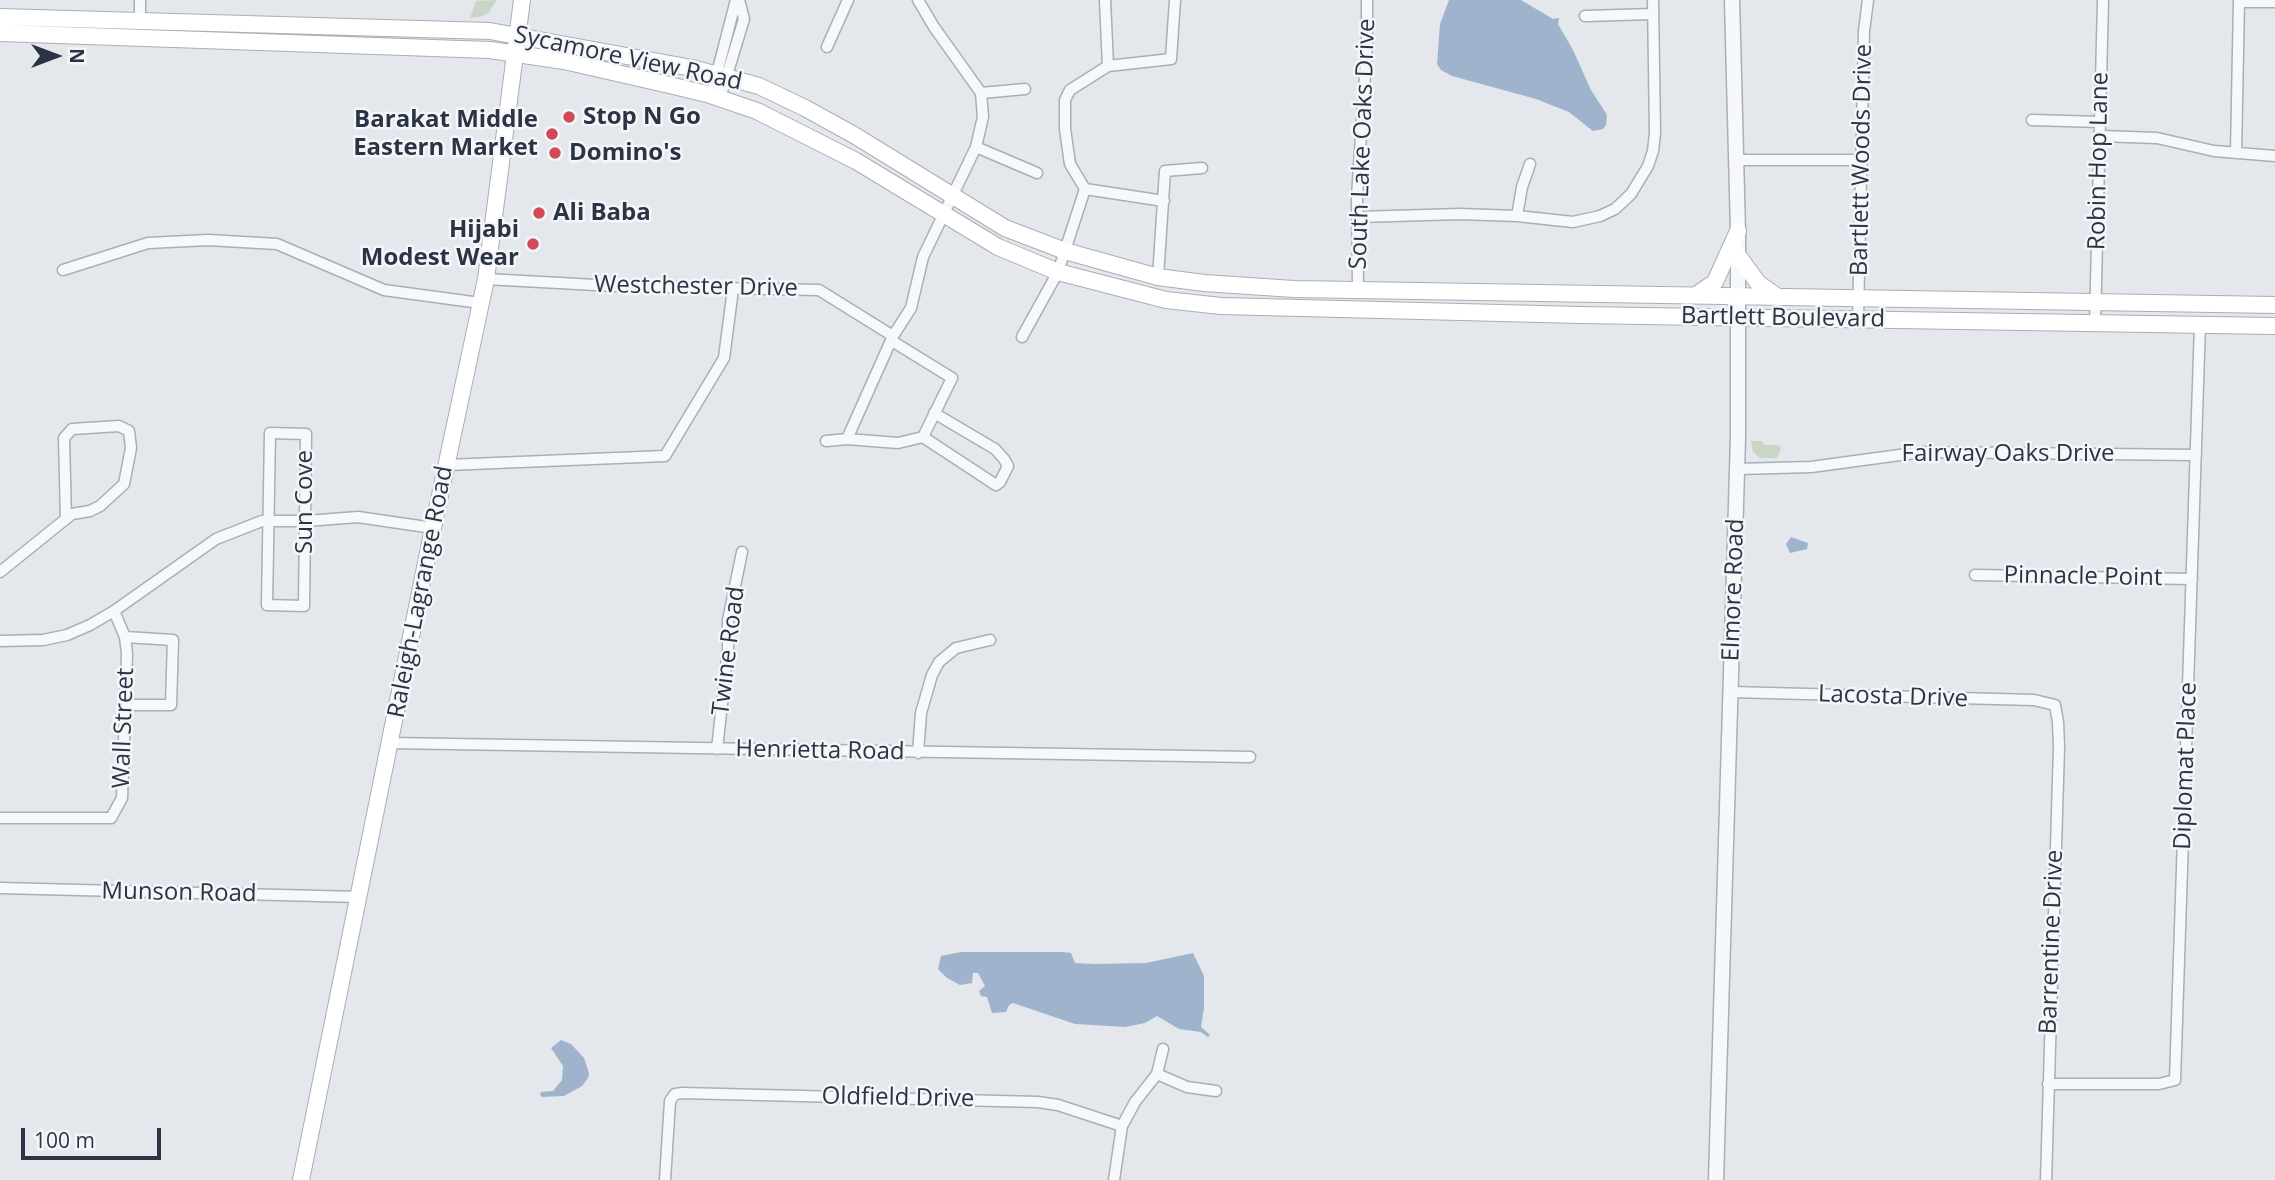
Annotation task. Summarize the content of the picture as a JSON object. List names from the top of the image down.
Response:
{
  "streets": {
    "main road": ["Sycamore View Road", "Bartlett Boulevard", "Raleigh-Lagrange Road"],
    "street": [
      "South Lake Oaks Drive",
      "Bartlett Woods Drive",
      "Robin Hop Lane",
      "Westchester Drive",
      "Fairway Oaks Drive",
      "Sun Cove",
      "Pinnacle Point",
      "Elmore Road",
      "Twine Road",
      "Lacosta Drive",
      "Wall Street",
      "Henrietta Road",
      "Diplomat Place",
      "Munson Road",
      "Barrentine Drive",
      "Oldfield Drive"
    ]
  },
  "crossings": [
    ["Sycamore View Road", "Bartlett Boulevard"],
    ["Sycamore View Road", "Raleigh-Lagrange Road"],
    ["South Lake Oaks Drive", "Bartlett Boulevard"],
    ["Bartlett Woods Drive", "Bartlett Boulevard"],
    ["Robin Hop Lane", "Bartlett Boulevard"],
    ["Westchester Drive", "Raleigh-Lagrange Road"],
    ["Bartlett Boulevard", "Elmore Road"],
    ["Bartlett Boulevard", "Diplomat Place"],
    ["Fairway Oaks Drive", "Elmore Road"],
    ["Fairway Oaks Drive", "Diplomat Place"],
    ["Pinnacle Point", "Diplomat Place"],
    ["Elmore Road", "Lacosta Drive"],
    ["Raleigh-Lagrange Road", "Henrietta Road"],
    ["Raleigh-Lagrange Road", "Munson Road"],
    ["Twine Road", "Henrietta Road"],
    ["Lacosta Drive", "Barrentine Drive"],
    ["Diplomat Place", "Barrentine Drive"]
  ],
  "places": [
    "Stop N Go",
    "Barakat Middle Eastern Market",
    "Domino's",
    "Ali Baba",
    "Hijabi Modest Wear"
  ],
  "scale_bar": "100 m",
  "north": "right"
}
